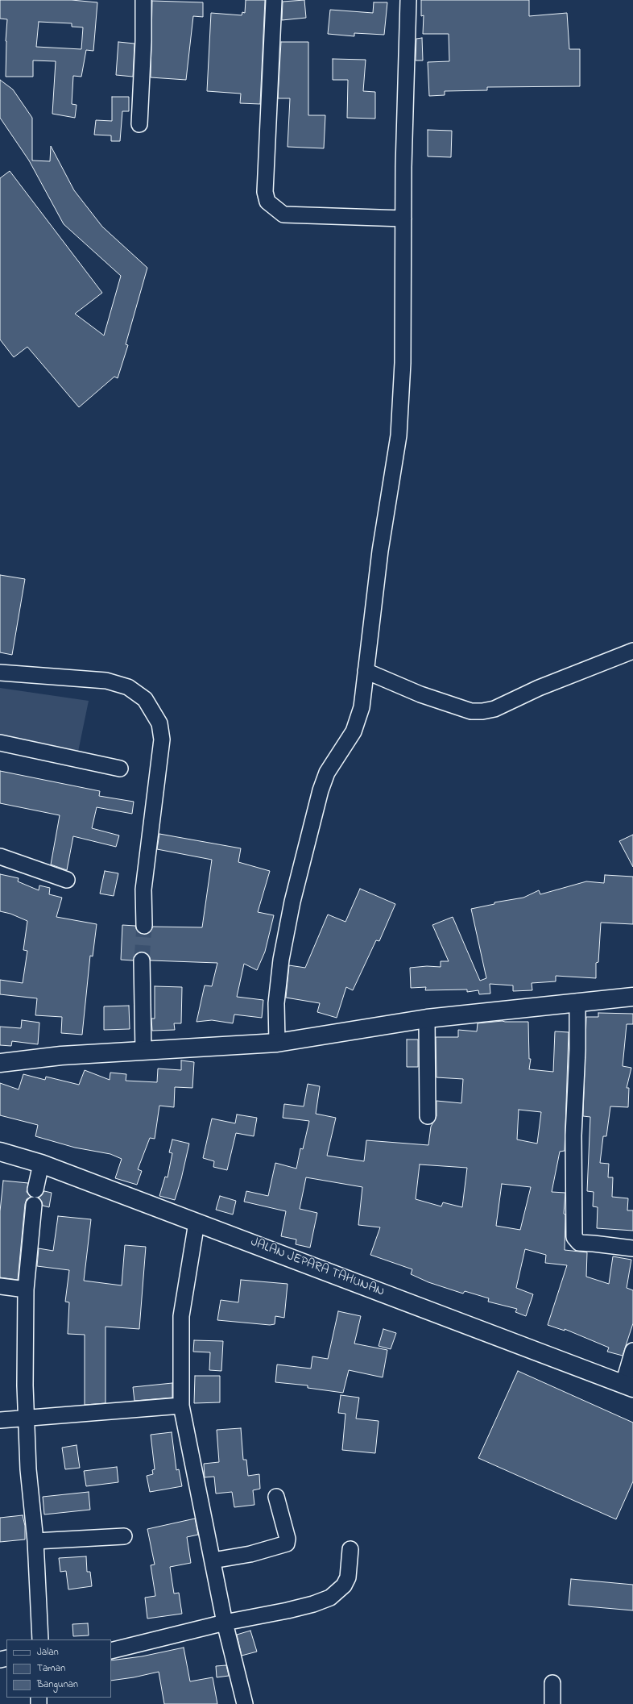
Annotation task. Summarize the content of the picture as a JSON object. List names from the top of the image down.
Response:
{
  "streets": {
    "main road": ["JALAN JEPARA TAHUNAN"]
  },
  "legend": ["Jalan", "Taman", "Bangunan"]
}
